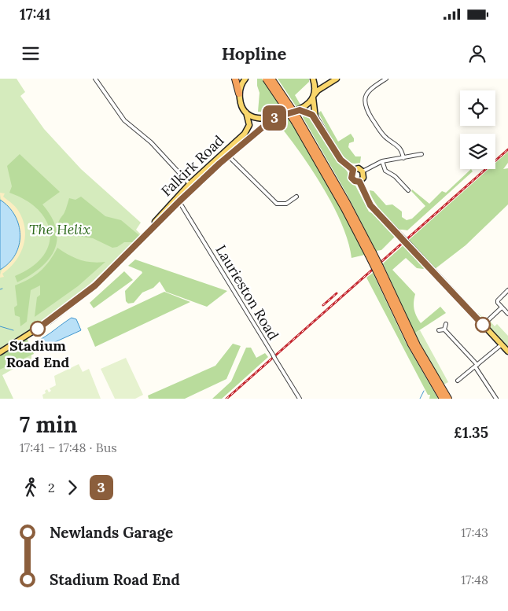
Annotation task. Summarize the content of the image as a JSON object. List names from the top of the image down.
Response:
{
  "streets": {
    "main road": ["Falkirk Road"],
    "street": ["Laurieston Road"]
  },
  "crossings": [
    ["Falkirk Road", "Laurieston Road"]
  ],
  "parks": ["The Helix"],
  "places": ["Stadium Road End"],
  "lines": ["bus line 3"],
  "page": {
    "status": "17:41",
    "header": "Hopline",
    "on_map": "3",
    "heading": ["7 min", "17:41 – 17:48 · Bus", "£1.35"],
    "legs": ["2", "3"],
    "list": [
      {
        "name": "Newlands Garage",
        "value": "17:43"
      },
      {
        "name": "Stadium Road End",
        "value": "17:48"
      }
    ]
  }
}
